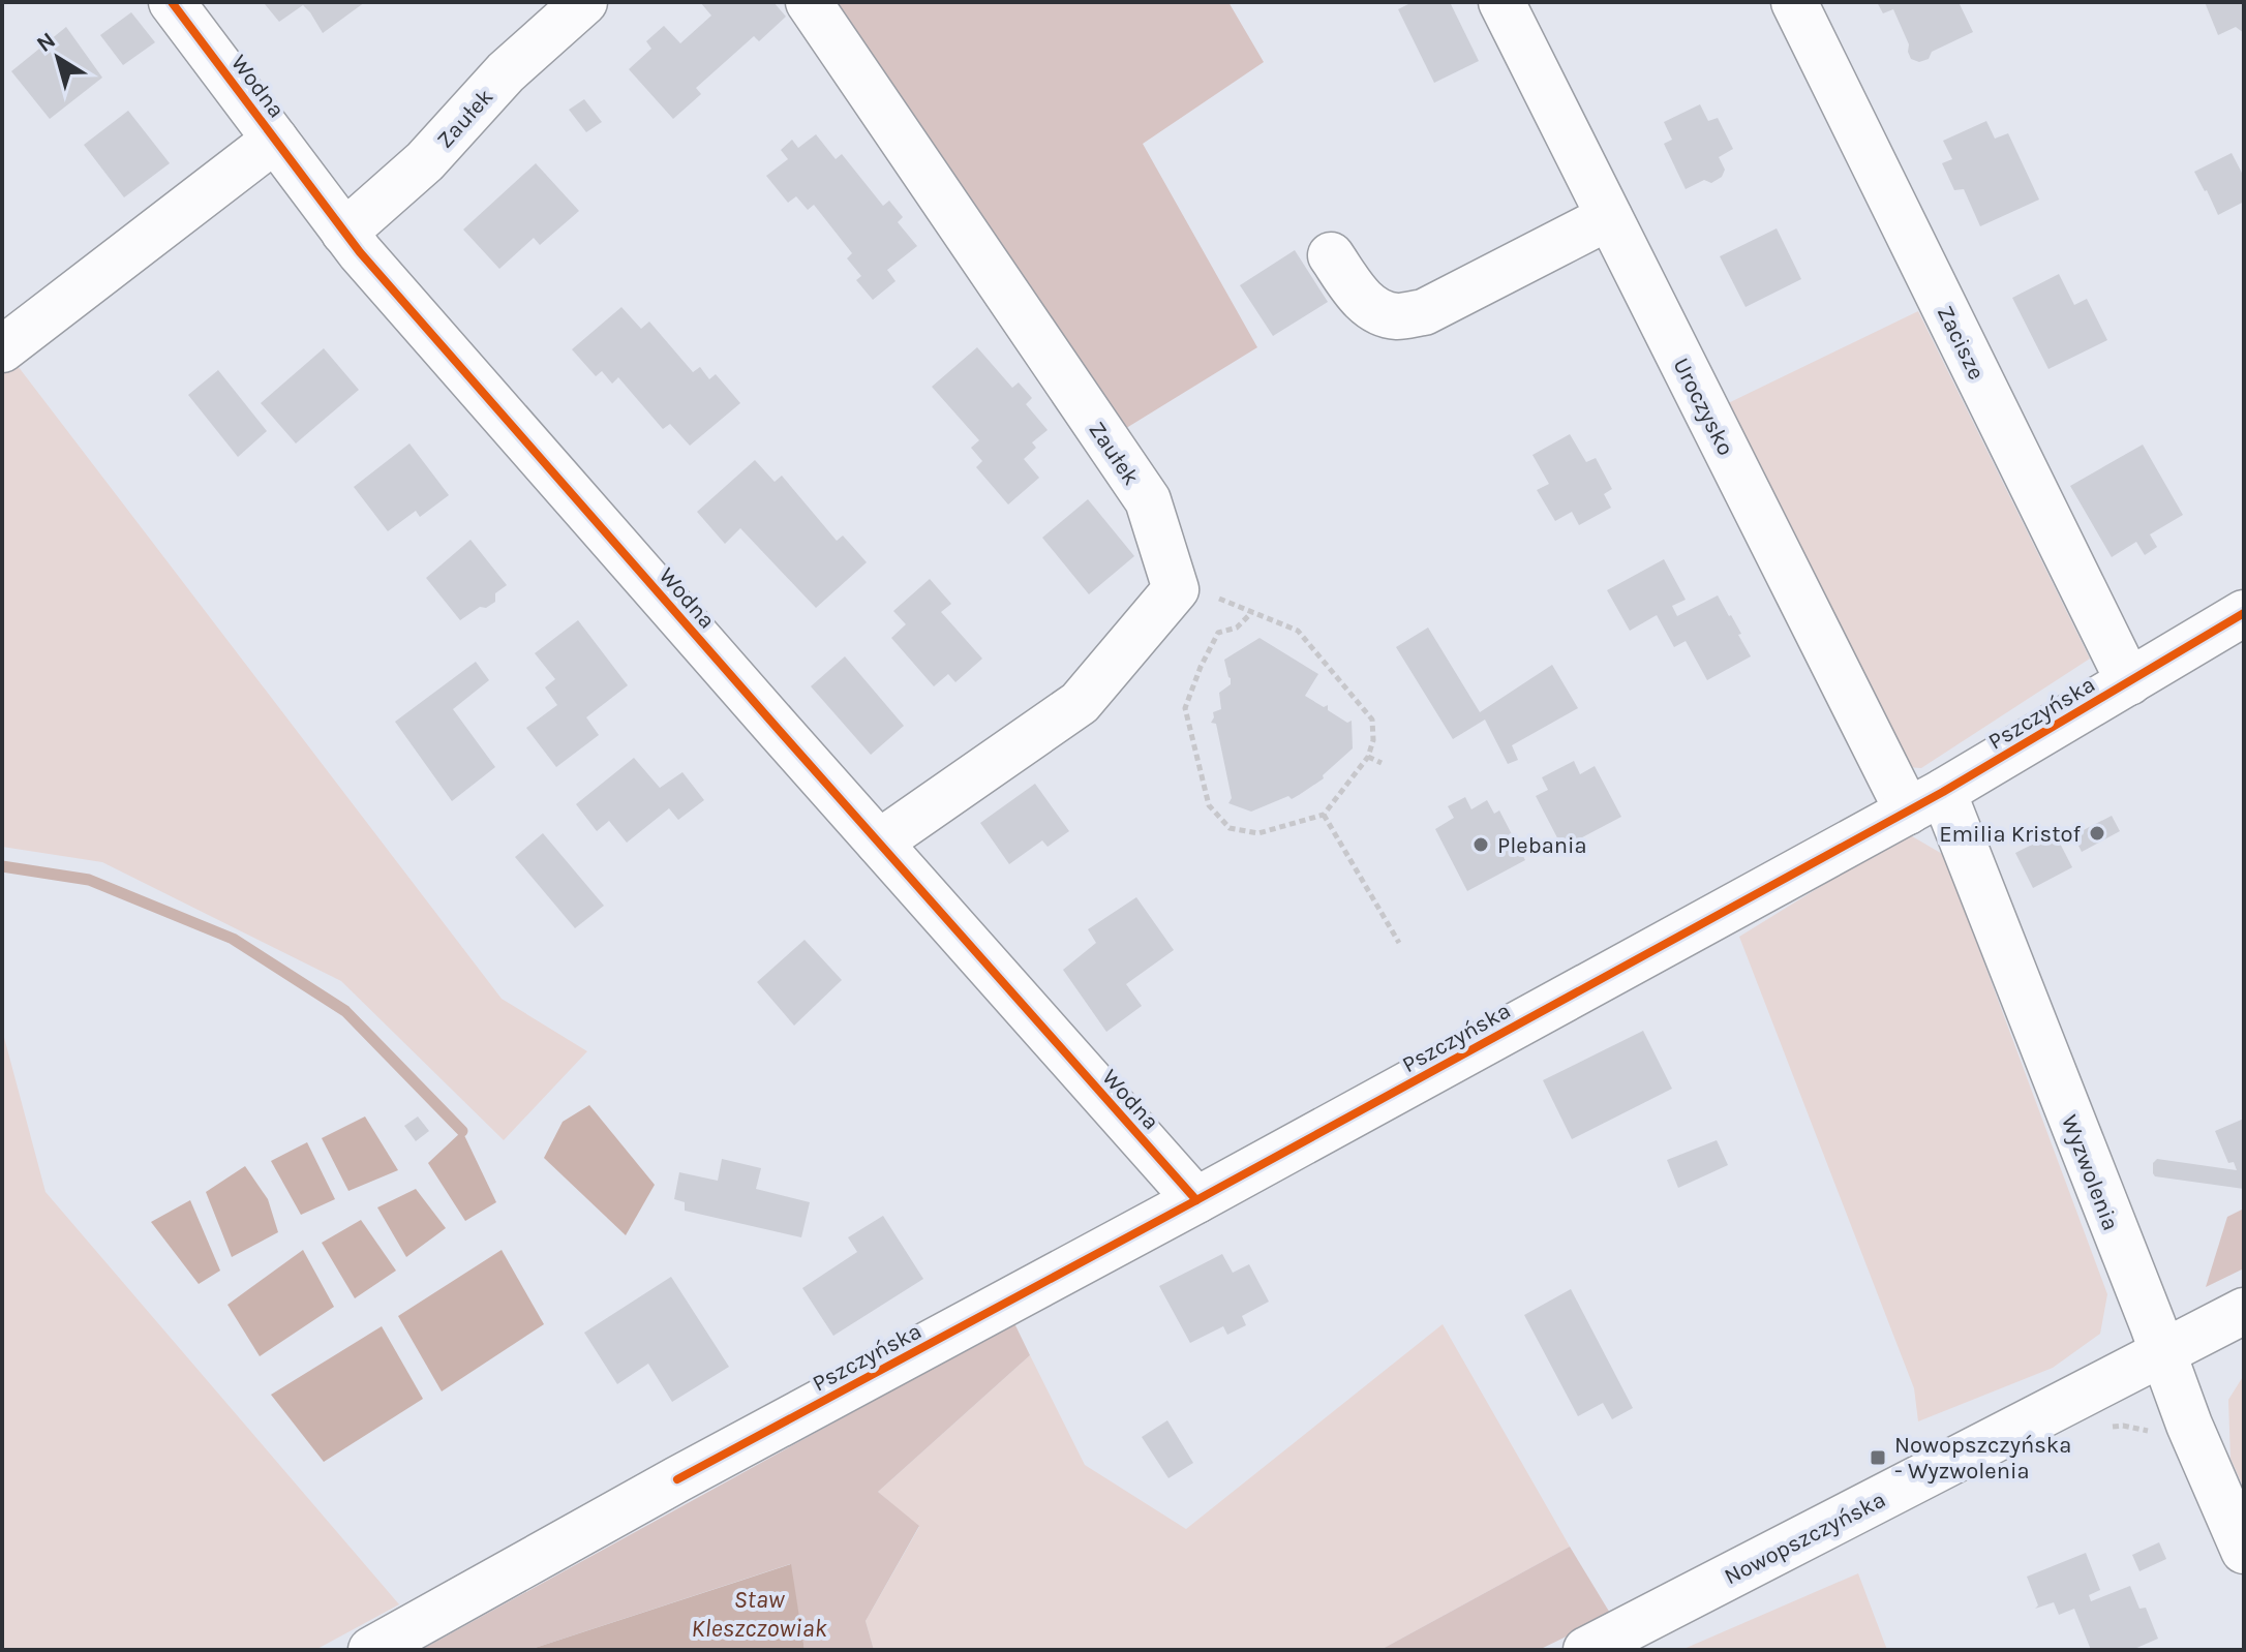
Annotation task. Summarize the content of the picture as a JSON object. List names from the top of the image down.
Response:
{
  "streets": {
    "street": [
      "Wodna",
      "Zaułek",
      "Zacisze",
      "Uroczysko",
      "Pszczyńska",
      "Wyzwolenia",
      "Nowopszczyńska"
    ]
  },
  "crossings": [
    ["Wodna", "Zaułek"],
    ["Wodna", "Pszczyńska"],
    ["Zacisze", "Pszczyńska"],
    ["Uroczysko", "Pszczyńska"],
    ["Uroczysko", "Wyzwolenia"],
    ["Pszczyńska", "Wyzwolenia"],
    ["Wyzwolenia", "Nowopszczyńska"]
  ],
  "water": ["Staw Kleszczowiak"],
  "places": {
    "other": ["Emilia Kristof", "Plebania"],
    "transit": ["Nowopszczyńska - Wyzwolenia"]
  },
  "north": "top left"
}
